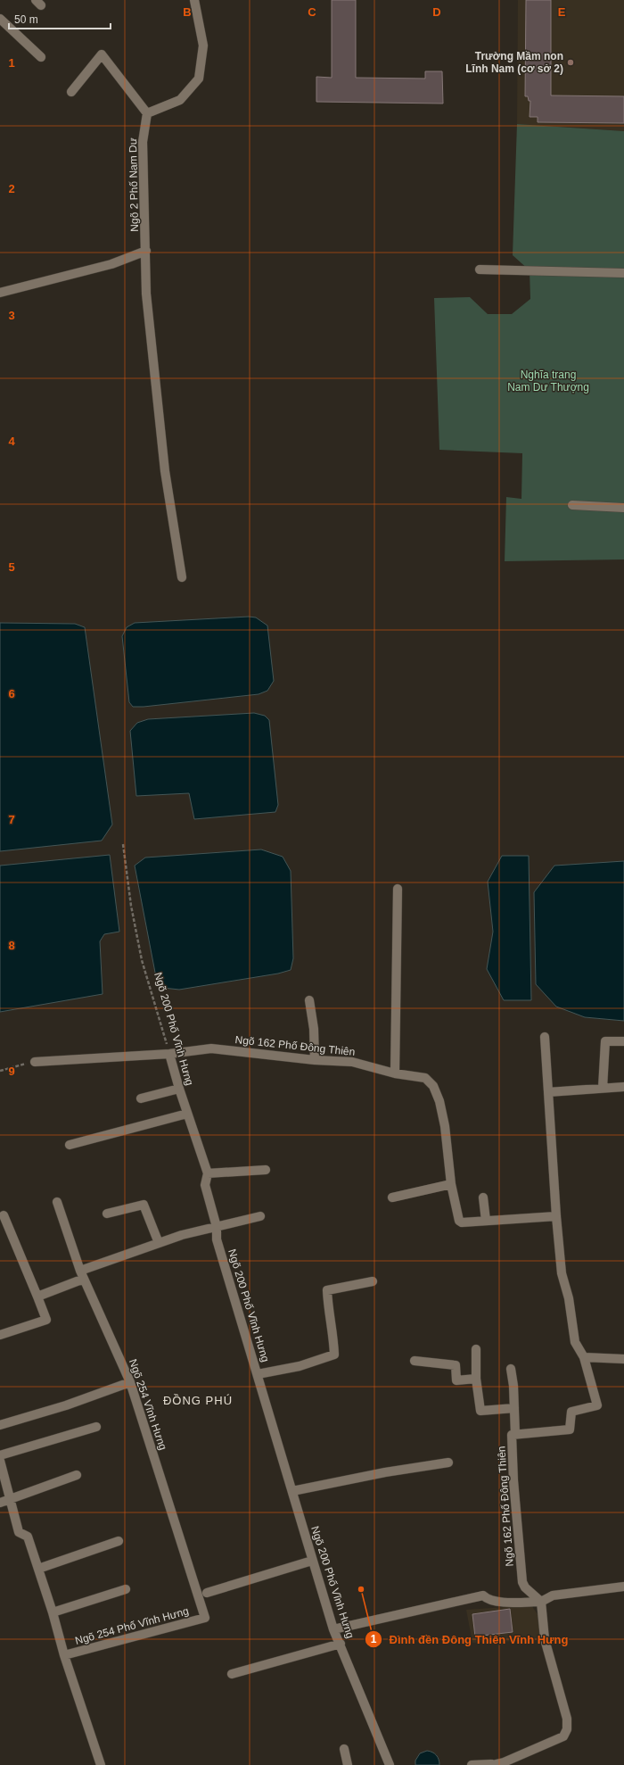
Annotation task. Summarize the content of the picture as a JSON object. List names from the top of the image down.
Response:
{
  "streets": {
    "street": [
      "Ngõ 2 Phố Nam Dư",
      "Ngõ 200 Phố Vĩnh Hưng",
      "Ngõ 162 Phố Đông Thiên",
      "Ngõ 254 Vĩnh Hưng",
      "Ngõ 254 Phố Vĩnh Hưng"
    ]
  },
  "crossings": [
    ["Ngõ 200 Phố Vĩnh Hưng", "Ngõ 162 Phố Đông Thiên"],
    ["Ngõ 254 Vĩnh Hưng", "Ngõ 254 Phố Vĩnh Hưng"]
  ],
  "districts": ["ĐỒNG PHÚ"],
  "parks": ["Nghĩa trang Nam Dư Thượng"],
  "places": ["Trường Mầm non Lĩnh Nam (cơ sở 2)", "Đình đền Đông Thiên Vĩnh Hưng"],
  "scale_bar": "50 m",
  "grid": {
    "columns": [
      "B",
      "C",
      "D",
      "E"
    ],
    "rows": [
      "1",
      "2",
      "3",
      "4",
      "5",
      "6",
      "7",
      "8",
      "9"
    ]
  }
}
